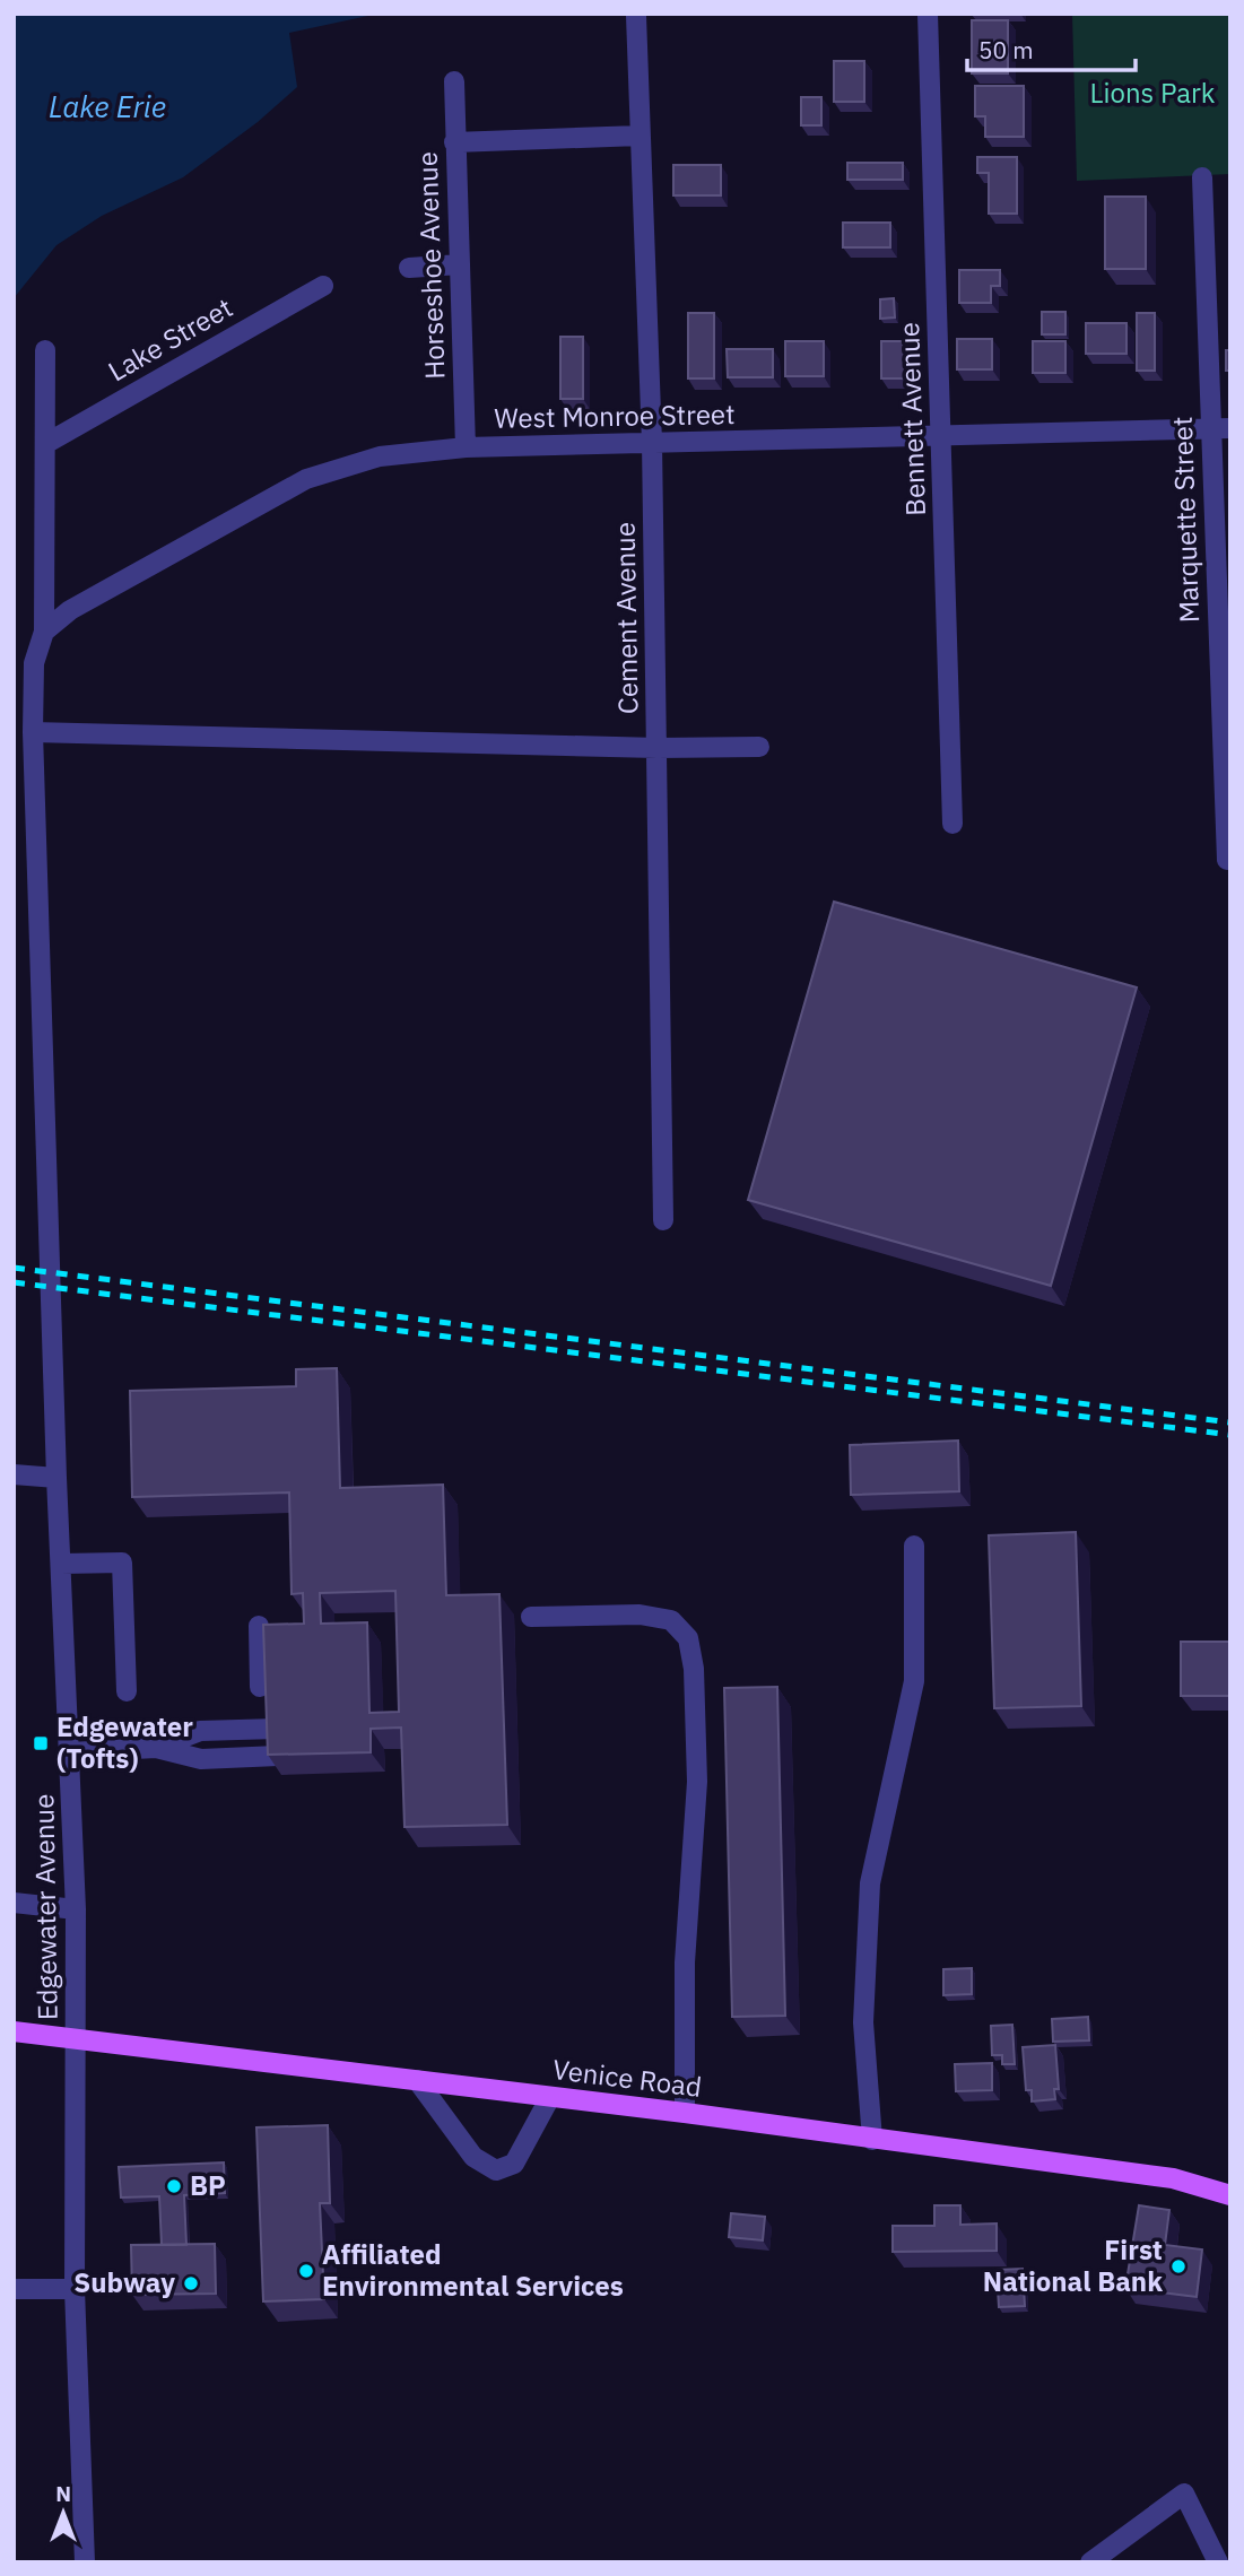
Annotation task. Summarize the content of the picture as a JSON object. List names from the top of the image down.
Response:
{
  "streets": {
    "main road": ["Venice Road"],
    "street": [
      "Horseshoe Avenue",
      "Lake Street",
      "West Monroe Street",
      "Bennett Avenue",
      "Marquette Street",
      "Cement Avenue",
      "Edgewater Avenue"
    ]
  },
  "crossings": [
    ["Horseshoe Avenue", "West Monroe Street"],
    ["Lake Street", "Edgewater Avenue"],
    ["West Monroe Street", "Bennett Avenue"],
    ["West Monroe Street", "Marquette Street"],
    ["West Monroe Street", "Cement Avenue"],
    ["West Monroe Street", "Edgewater Avenue"],
    ["Edgewater Avenue", "Venice Road"]
  ],
  "water": ["Lake Erie"],
  "parks": ["Lions Park"],
  "places": {
    "transit": ["Edgewater (Tofts)"],
    "other": [
      "BP",
      "First National Bank",
      "Affiliated Environmental Services",
      "Subway"
    ]
  },
  "scale_bar": "50 m",
  "north": "top"
}
